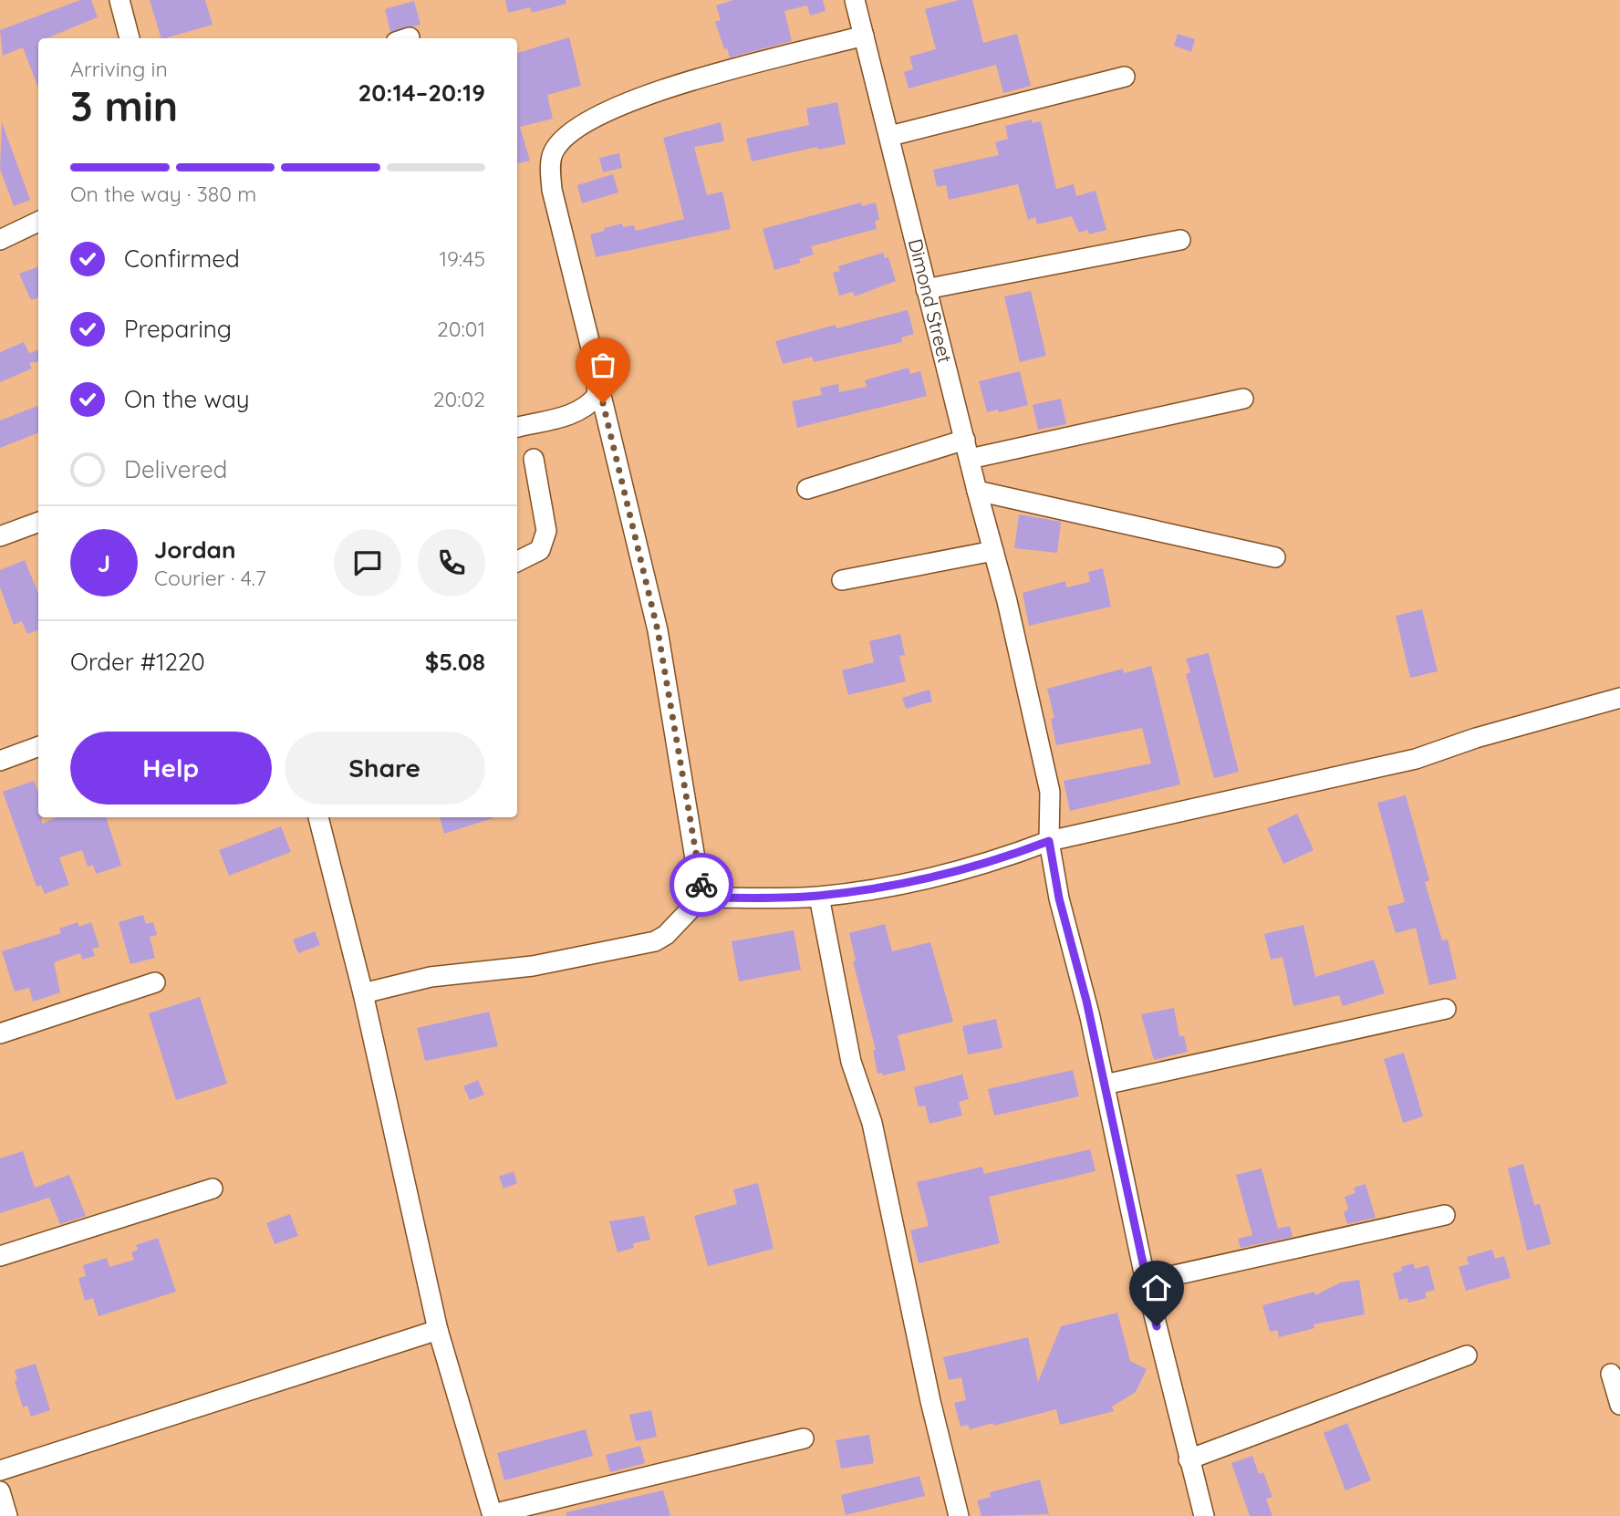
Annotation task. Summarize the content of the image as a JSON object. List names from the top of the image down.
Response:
{
  "streets": {
    "street": ["Dimond Street"]
  },
  "page": {
    "heading": ["3 min", "Arriving in", "20:14–20:19"],
    "panel": [
      "Jordan",
      "Courier · 4.7",
      "Order #1220",
      "$5.08"
    ],
    "bar": "On the way · 380 m",
    "list": [
      ["Confirmed", "19:45"],
      ["Preparing", "20:01"],
      ["On the way", "20:02"],
      "Delivered"
    ],
    "round": "J",
    "buttons": ["Help", "Share"]
  }
}
